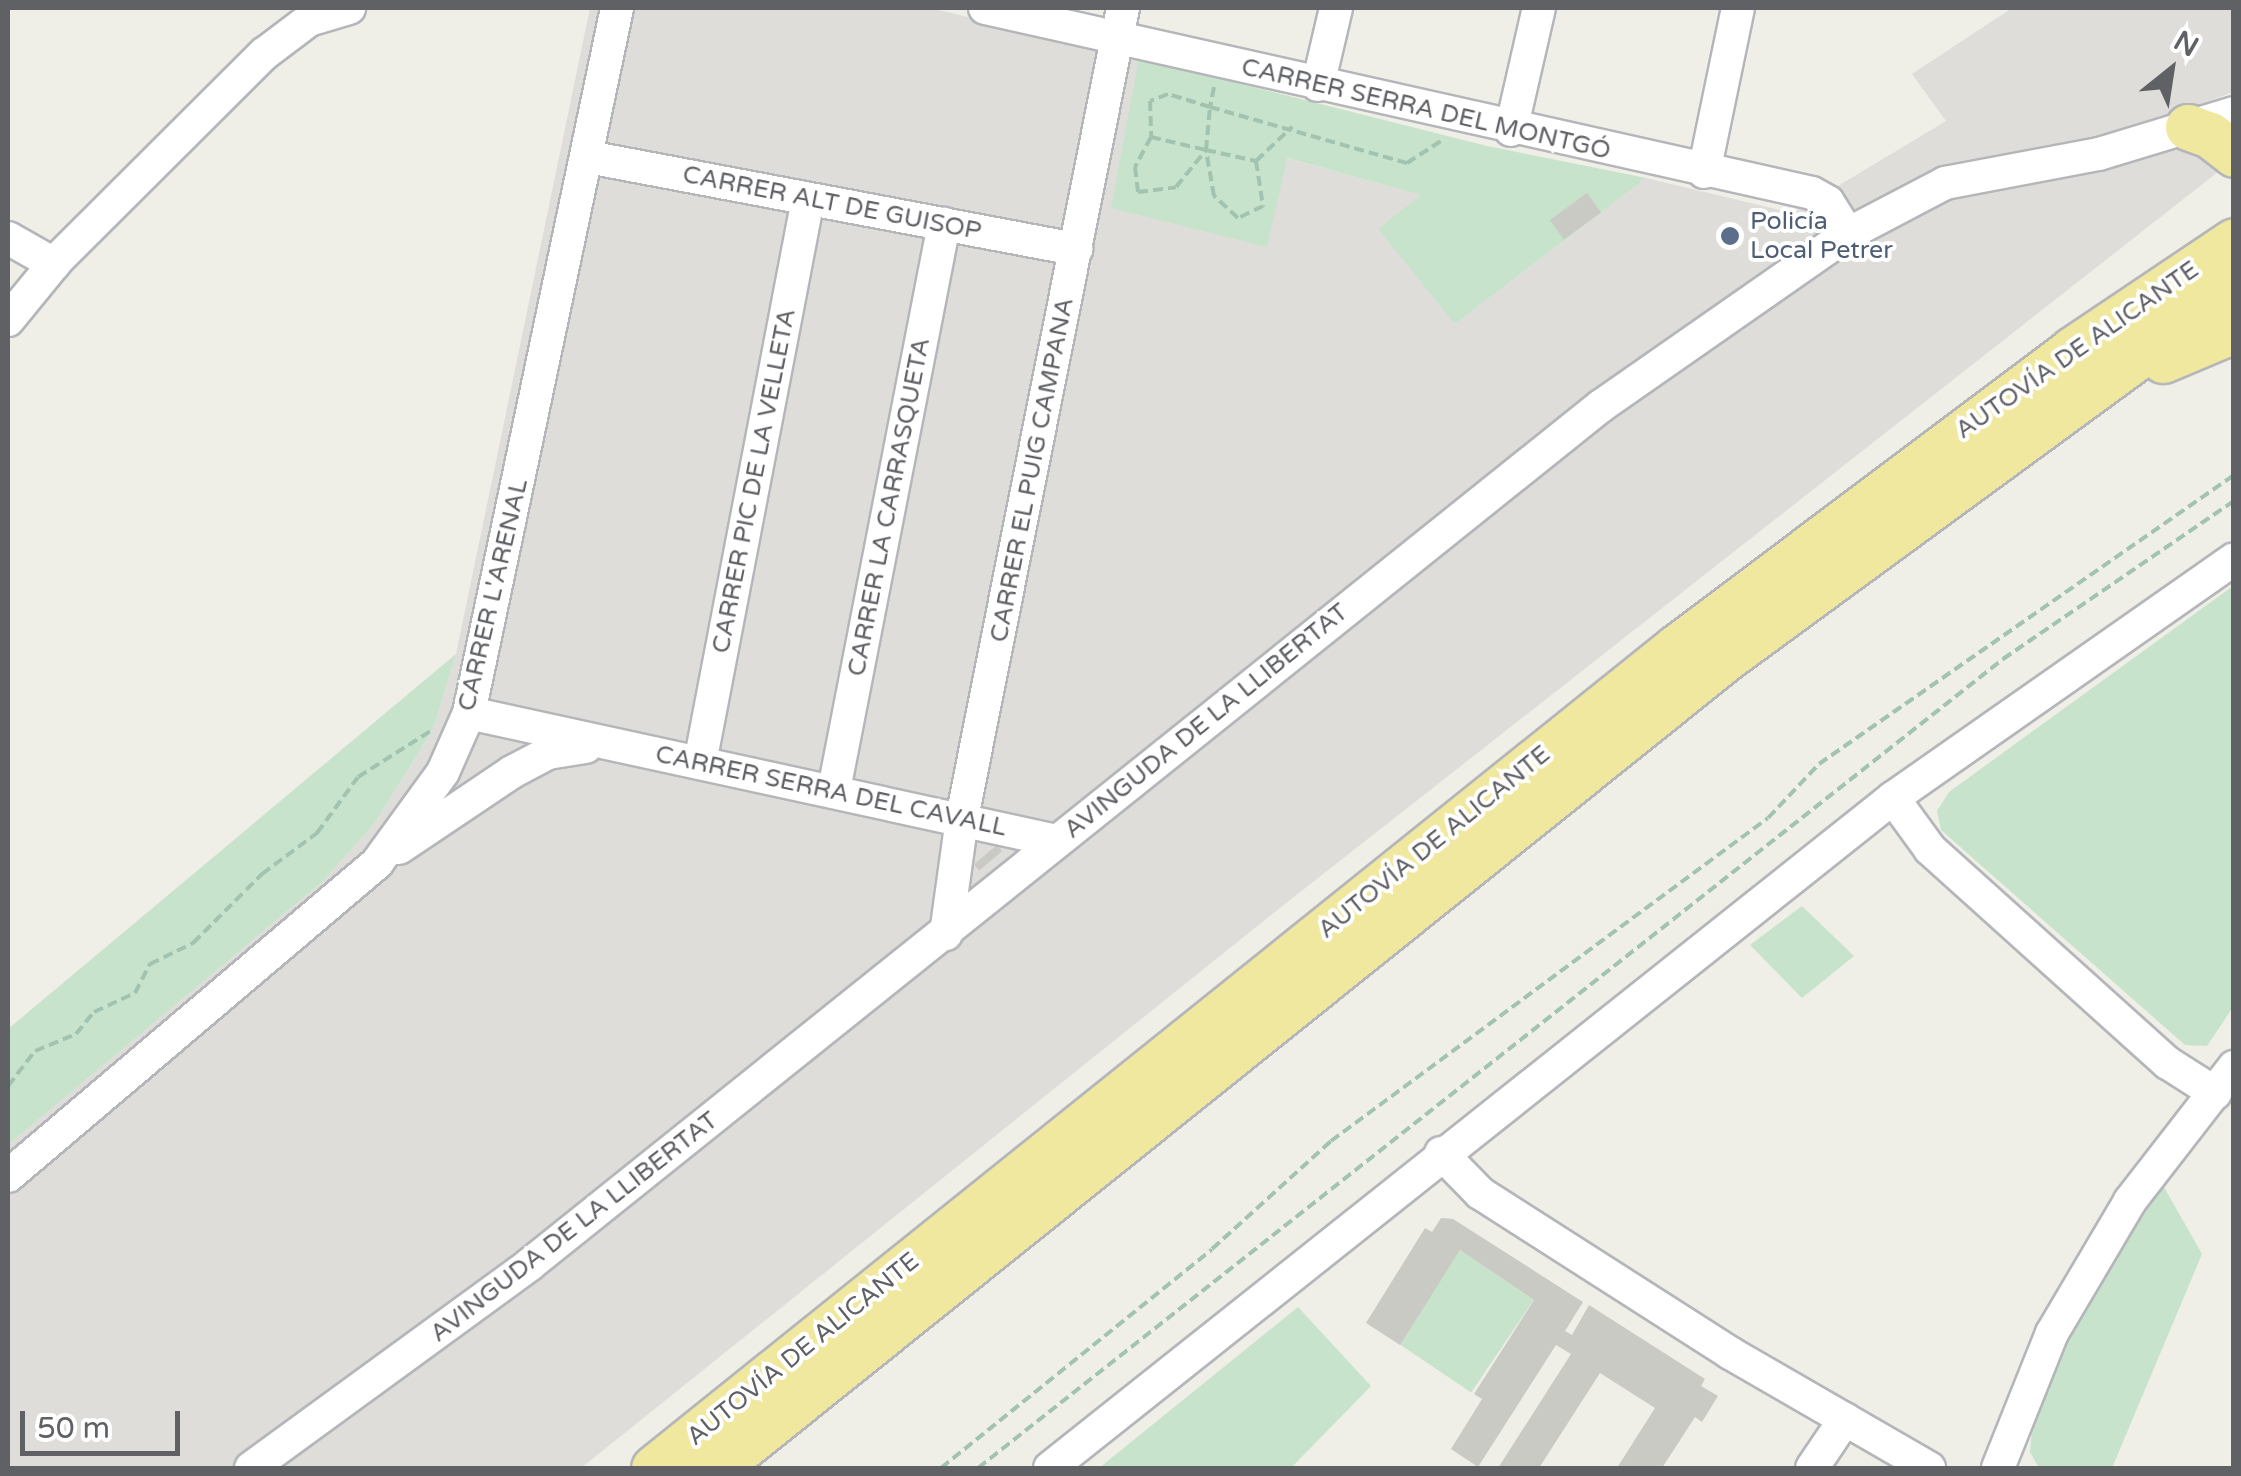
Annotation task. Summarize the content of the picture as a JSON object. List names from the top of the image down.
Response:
{
  "streets": {
    "highway": ["AUTOVÍA DE ALICANTE"],
    "street": [
      "CARRER SERRA DEL MONTGÓ",
      "CARRER ALT DE GUISOP",
      "CARRER EL PUIG CAMPANA",
      "CARRER PIC DE LA VELLETA",
      "CARRER LA CARRASQUETA",
      "CARRER L'ARENAL",
      "AVINGUDA DE LA LLIBERTAT",
      "CARRER SERRA DEL CAVALL"
    ]
  },
  "crossings": [
    ["CARRER SERRA DEL MONTGÓ", "CARRER EL PUIG CAMPANA"],
    ["CARRER SERRA DEL MONTGÓ", "AVINGUDA DE LA LLIBERTAT"],
    ["CARRER ALT DE GUISOP", "CARRER EL PUIG CAMPANA"],
    ["CARRER ALT DE GUISOP", "CARRER PIC DE LA VELLETA"],
    ["CARRER ALT DE GUISOP", "CARRER LA CARRASQUETA"],
    ["CARRER ALT DE GUISOP", "CARRER L'ARENAL"],
    ["CARRER EL PUIG CAMPANA", "AVINGUDA DE LA LLIBERTAT"],
    ["CARRER EL PUIG CAMPANA", "CARRER SERRA DEL CAVALL"],
    ["CARRER PIC DE LA VELLETA", "CARRER SERRA DEL CAVALL"],
    ["CARRER LA CARRASQUETA", "CARRER SERRA DEL CAVALL"],
    ["CARRER L'ARENAL", "CARRER SERRA DEL CAVALL"],
    ["AVINGUDA DE LA LLIBERTAT", "CARRER SERRA DEL CAVALL"]
  ],
  "places": ["Policía Local Petrer"],
  "scale_bar": "50 m",
  "north": "top right"
}
